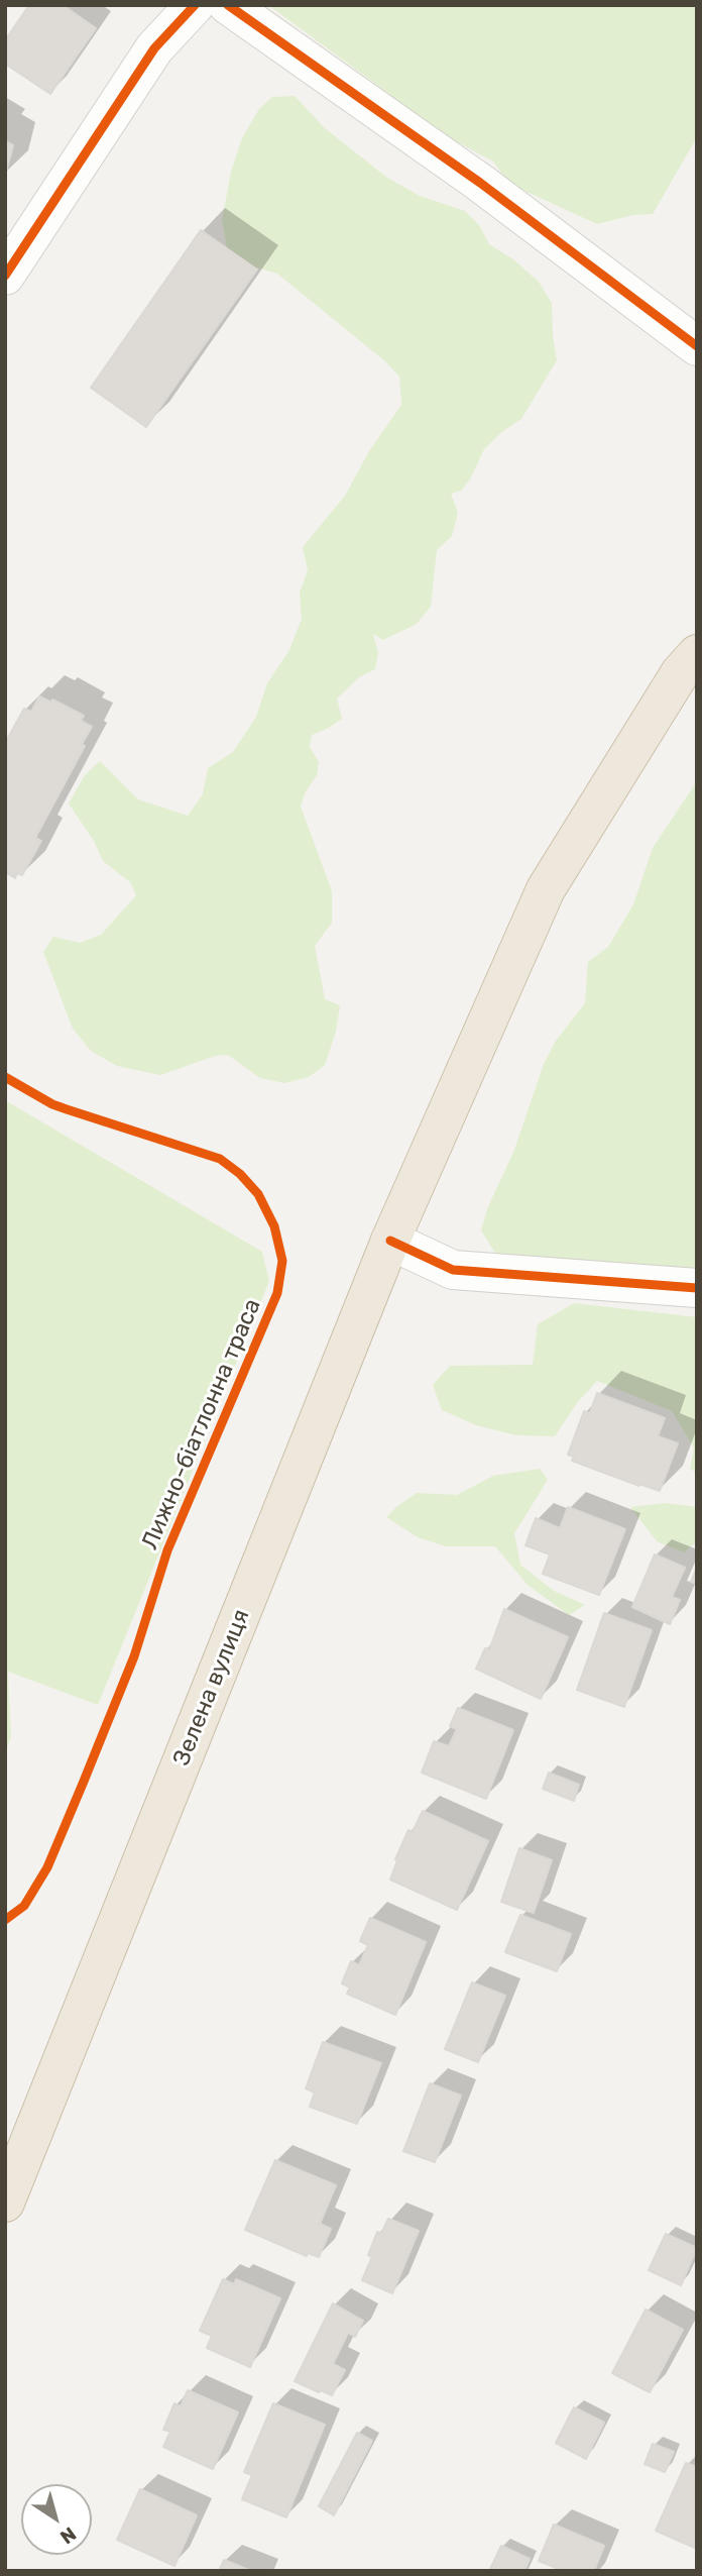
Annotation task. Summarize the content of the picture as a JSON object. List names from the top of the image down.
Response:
{
  "streets": {
    "highway": ["Зелена вулиця"],
    "cycle path": ["Лижно-біатлонна траса"]
  },
  "north": "bottom right"
}
